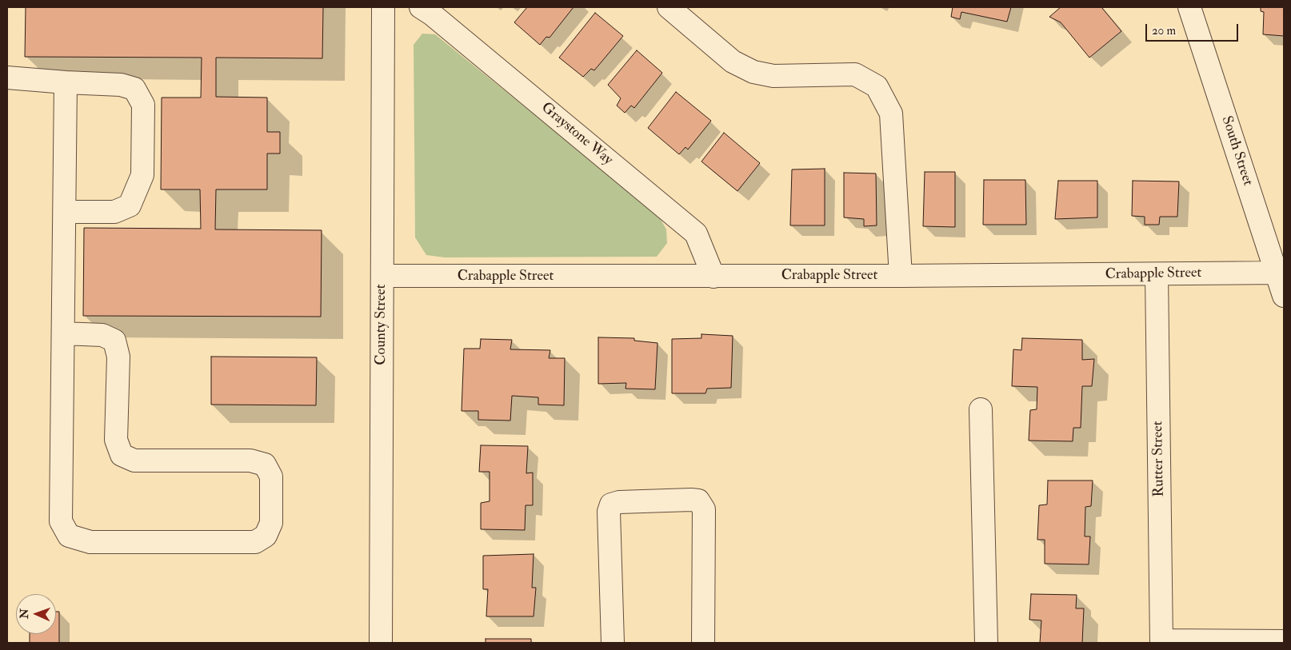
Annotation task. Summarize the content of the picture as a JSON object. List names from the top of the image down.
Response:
{
  "streets": {
    "street": [
      "Graystone Way",
      "South Street",
      "Crabapple Street",
      "County Street",
      "Rutter Street"
    ]
  },
  "crossings": [
    ["Graystone Way", "Crabapple Street"],
    ["South Street", "Crabapple Street"],
    ["Crabapple Street", "County Street"],
    ["Crabapple Street", "Rutter Street"]
  ],
  "scale_bar": "20 m",
  "north": "left"
}
